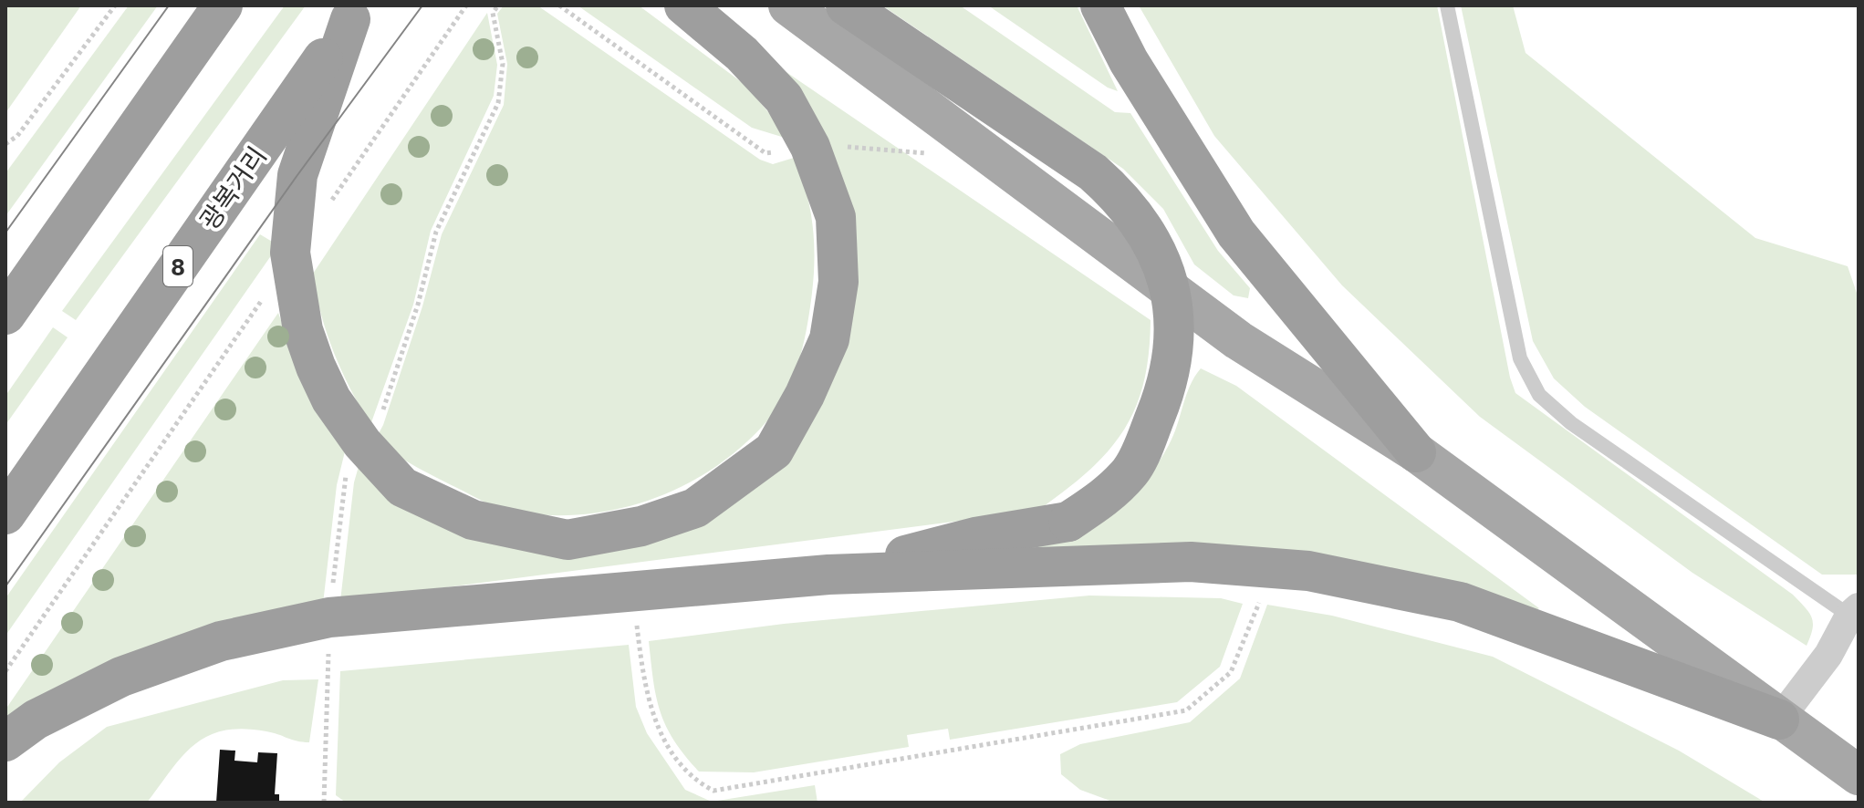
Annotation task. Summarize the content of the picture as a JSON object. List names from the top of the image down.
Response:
{
  "streets": {
    "highway": ["광복거리", "8"]
  }
}
